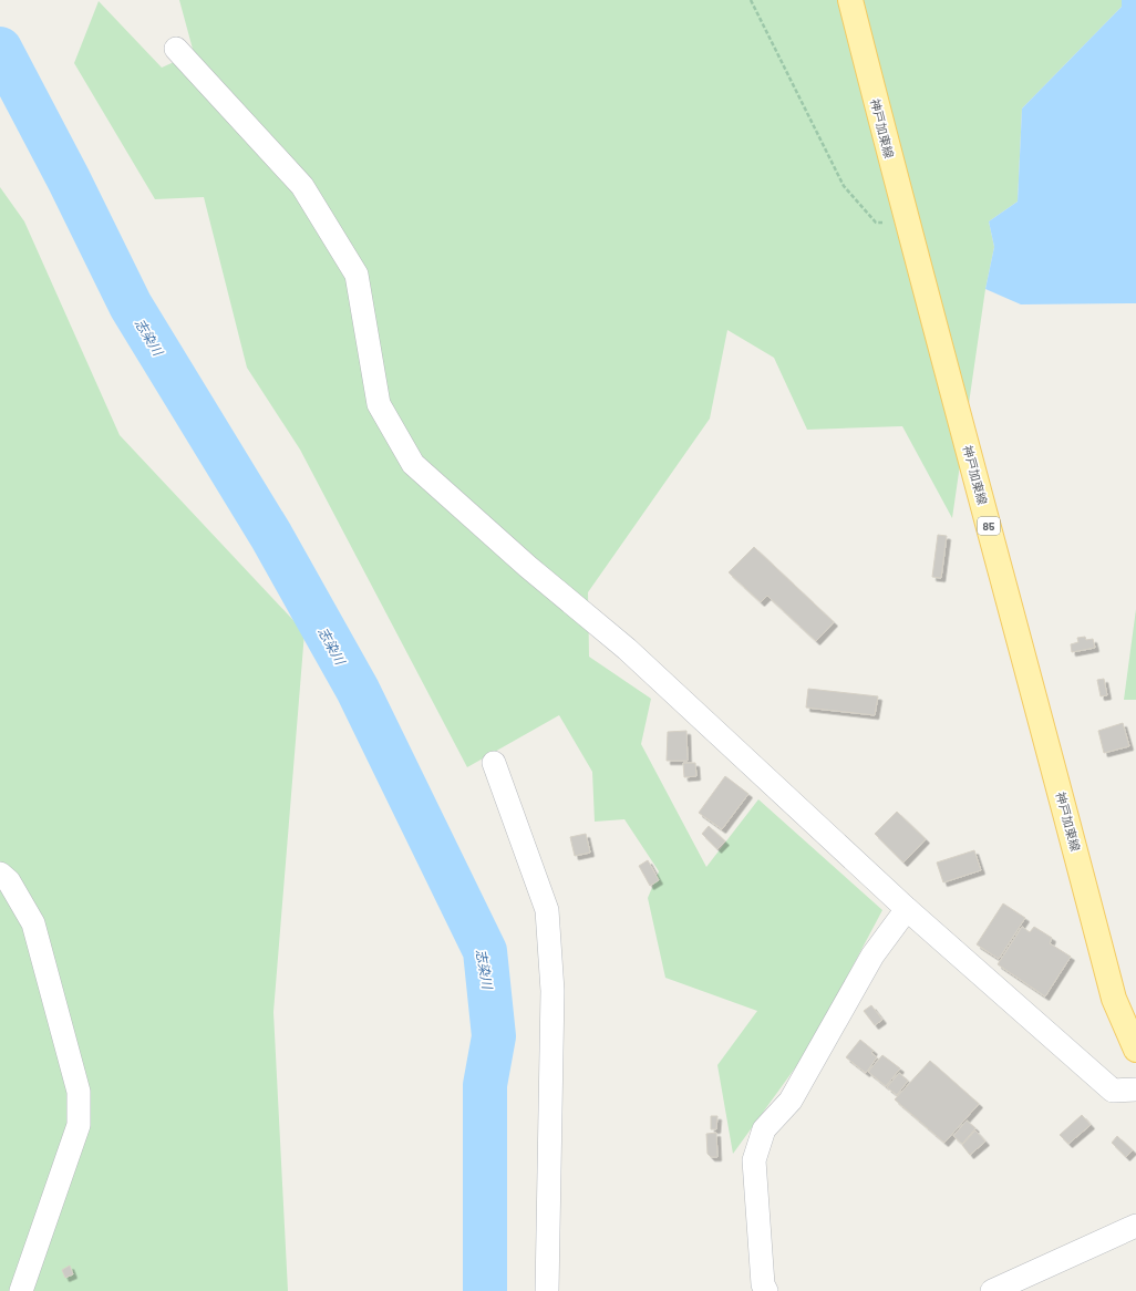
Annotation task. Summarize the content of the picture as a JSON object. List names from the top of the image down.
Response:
{
  "streets": {
    "main road": ["神戸加東線", "85"]
  },
  "water": ["志染川"]
}
